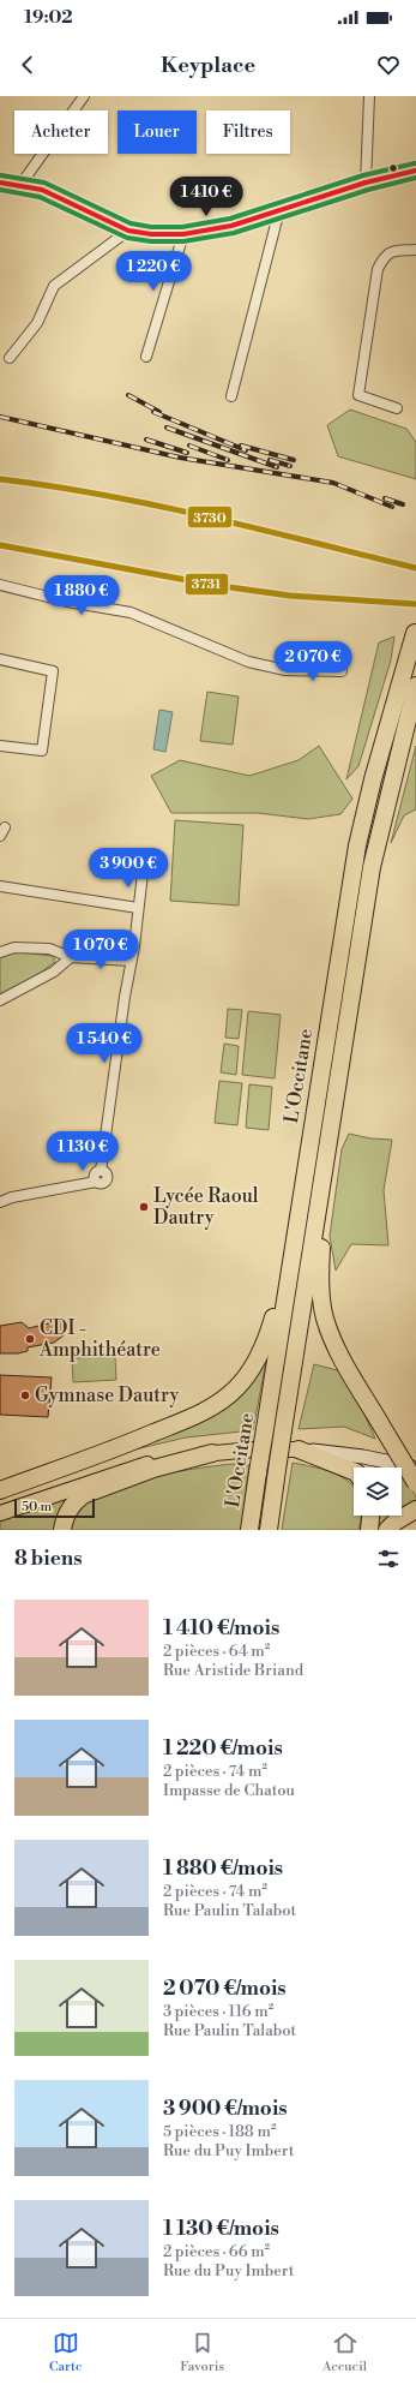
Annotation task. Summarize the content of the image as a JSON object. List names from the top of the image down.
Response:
{
  "streets": {
    "highway": ["L'Occitane"]
  },
  "places": ["Lycée Raoul Dautry", "CDI - Amphithéatre", "Gymnase Dautry"],
  "lines": ["transit line 3730", "transit line 3731"],
  "scale_bar": "50 m",
  "page": {
    "status": "19:02",
    "header": "Keyplace",
    "chip": ["Acheter", "Louer", "Filtres"],
    "price": [
      "1 410 €",
      "1 220 €",
      "1 880 €",
      "2 070 €",
      "3 900 €",
      "1 070 €",
      "1 540 €",
      "1 130 €"
    ],
    "scale": "50 m",
    "heading": "8 biens",
    "list": [
      {
        "name": "1 410 €/mois",
        "note": "2 pièces · 64 m² · Rue Aristide Briand"
      },
      {
        "name": "1 220 €/mois",
        "note": "2 pièces · 74 m² · Impasse de Chatou"
      },
      {
        "name": "1 880 €/mois",
        "note": "2 pièces · 74 m² · Rue Paulin Talabot"
      },
      {
        "name": "2 070 €/mois",
        "note": "3 pièces · 116 m² · Rue Paulin Talabot"
      },
      {
        "name": "3 900 €/mois",
        "note": "5 pièces · 188 m² · Rue du Puy Imbert"
      },
      {
        "name": "1 130 €/mois",
        "note": "2 pièces · 66 m² · Rue du Puy Imbert"
      }
    ],
    "tabs": ["Carte", "Favoris", "Accueil"]
  }
}
